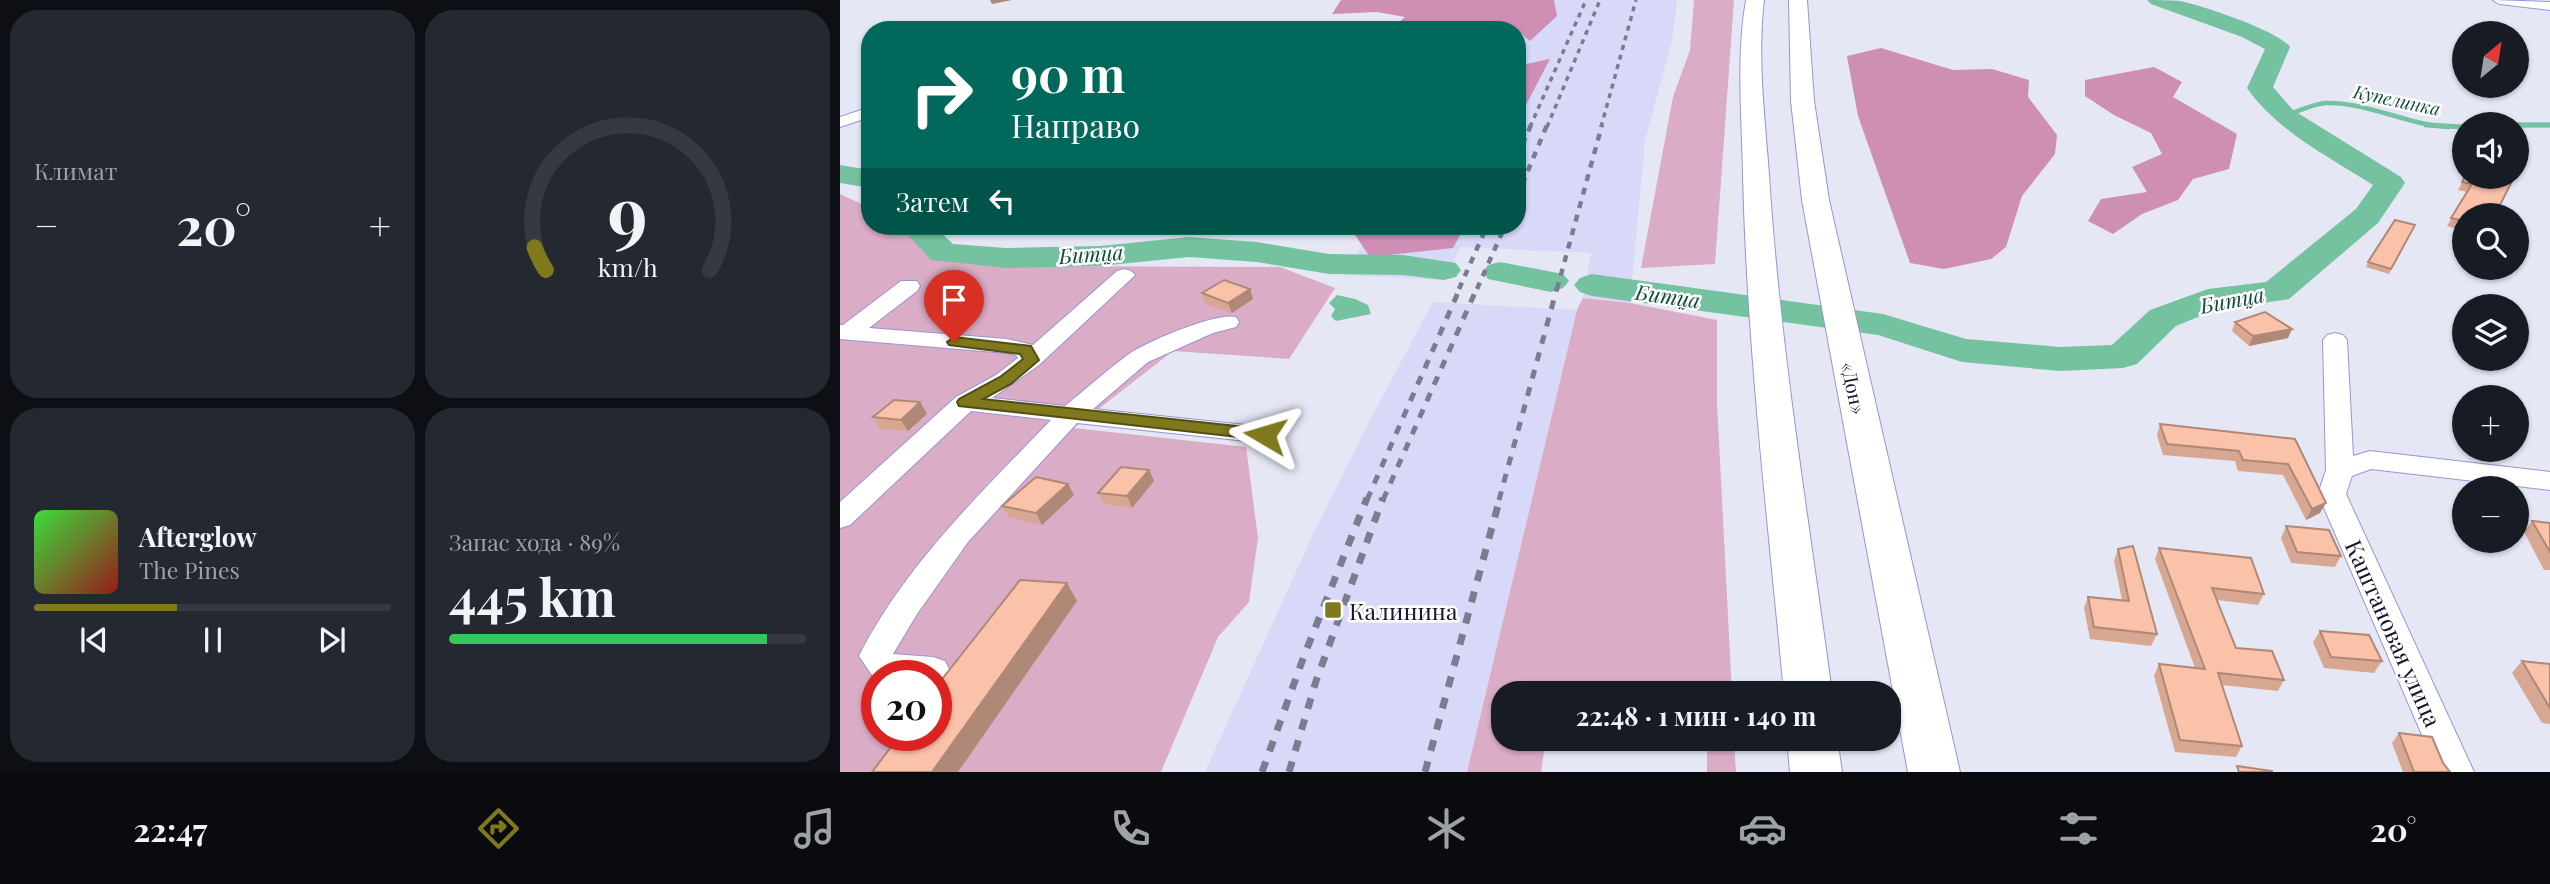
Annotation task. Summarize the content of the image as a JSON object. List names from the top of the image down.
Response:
{
  "streets": {
    "highway": ["«Дон»"],
    "street": ["Каштановая улица"]
  },
  "water": ["Купелинка", "Битца"],
  "places": {
    "transit": ["Калинина"]
  },
  "north": "top right",
  "page": {
    "tile": [
      "Климат",
      ["Запас хода · 89%", "445 km"]
    ],
    "map_buttons": ["+", "−"],
    "turn": ["90 m", "Направо"],
    "then": "Затем",
    "heat": ["−", "20°", "+"],
    "song": ["Afterglow", "The Pines"],
    "limit": "20",
    "trip": "22:48 · 1 мин · 140 m",
    "tabs": ["22:47", "20°"],
    "gauge": ["9", "km/h"]
  }
}
